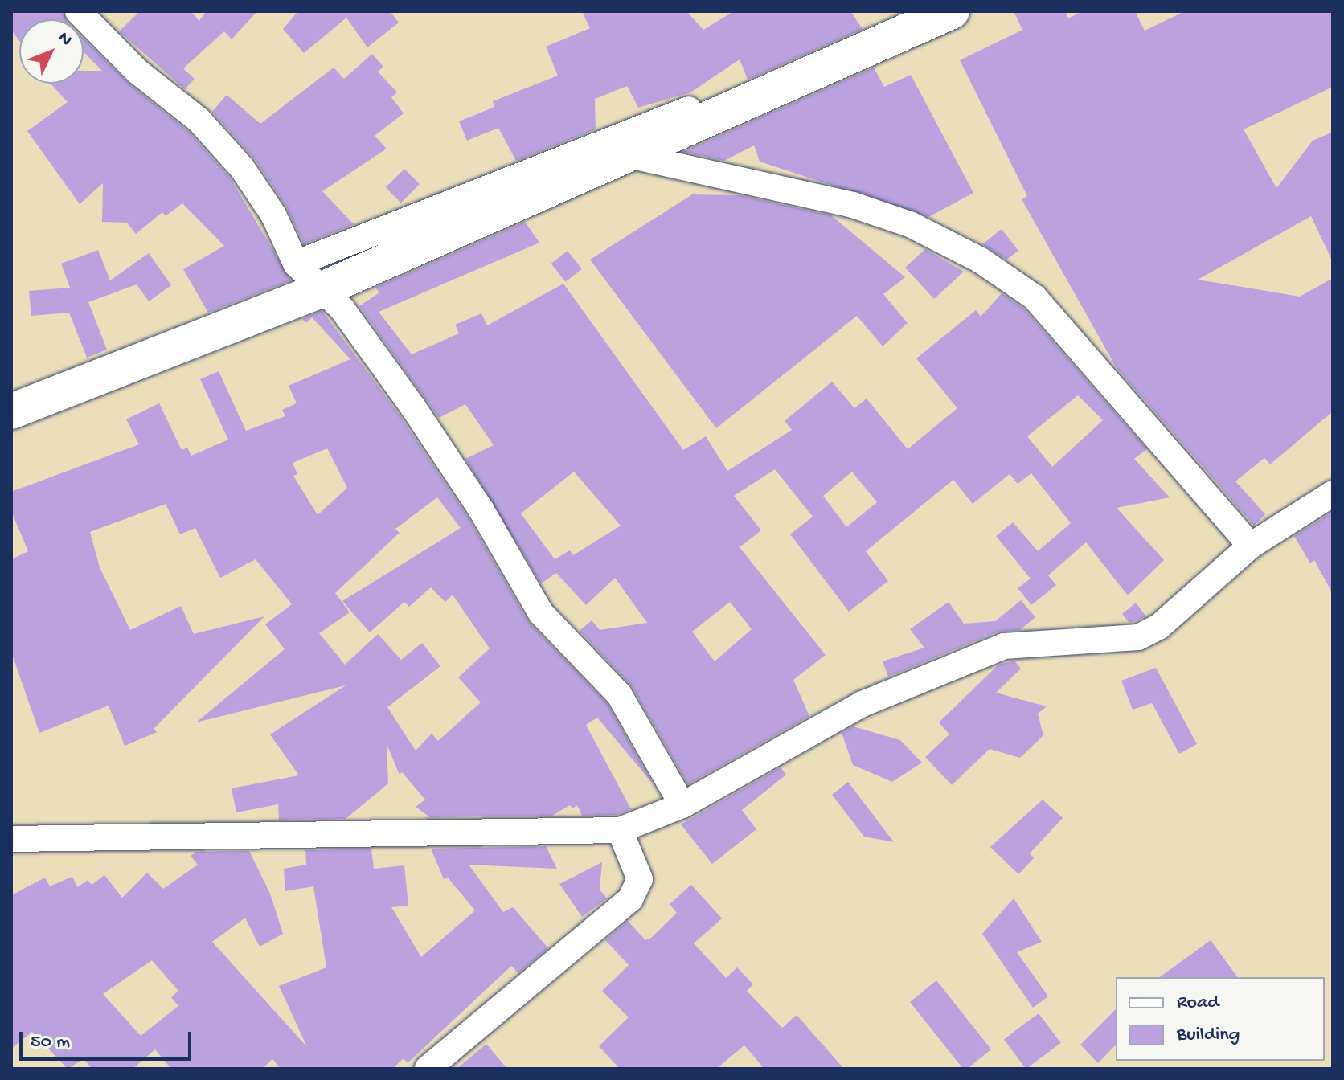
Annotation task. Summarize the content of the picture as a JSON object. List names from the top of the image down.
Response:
{
  "legend": ["Road", "Building"],
  "scale_bar": "50 m",
  "north": "top right"
}
